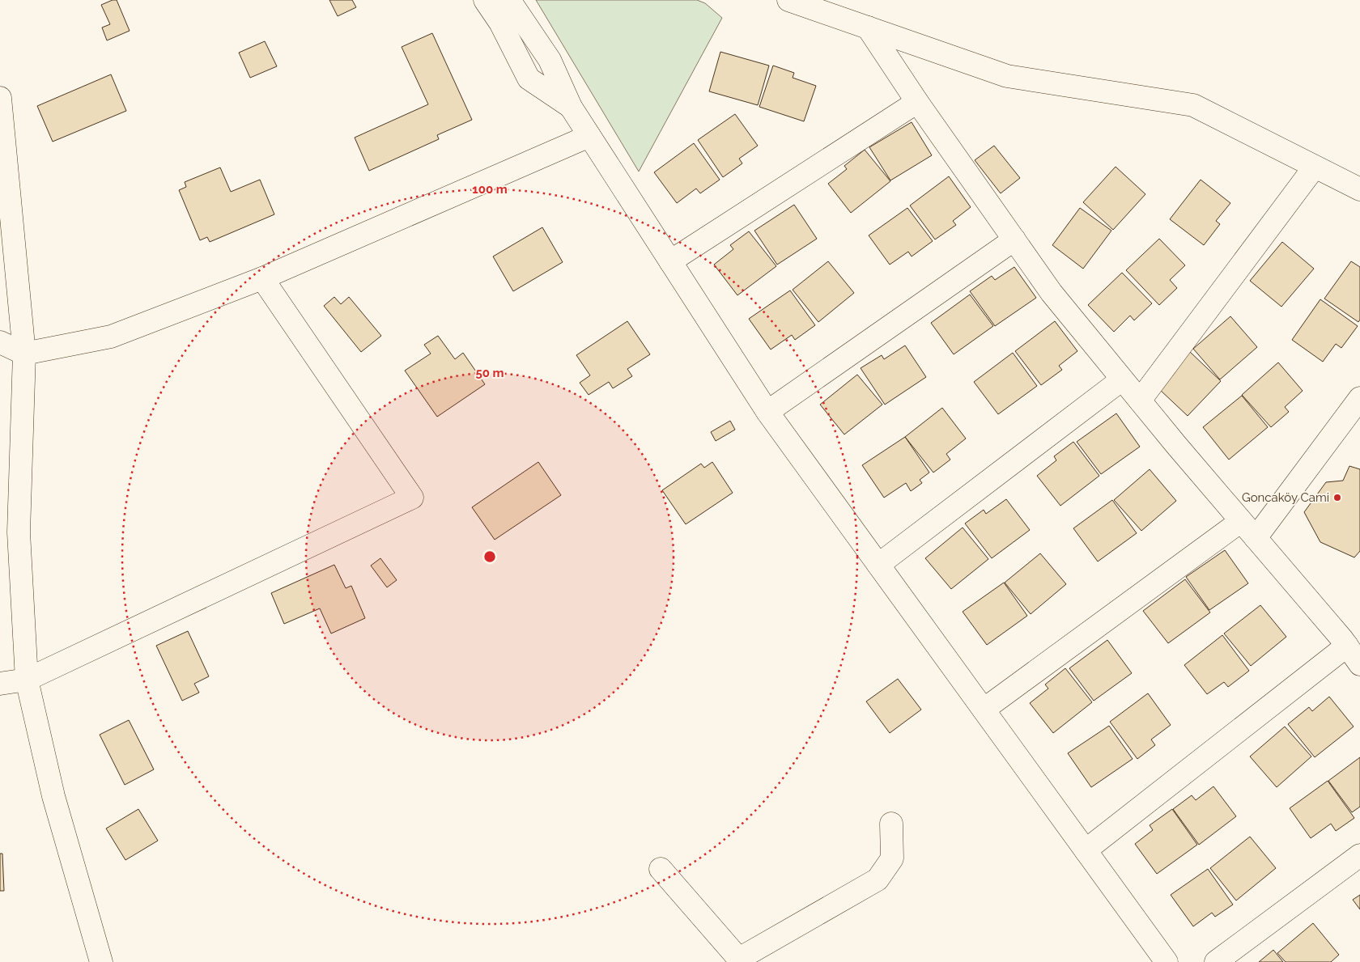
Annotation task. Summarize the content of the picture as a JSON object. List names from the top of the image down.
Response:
{
  "places": ["Goncaköy Cami"],
  "rings": ["100 m", "50 m"]
}
